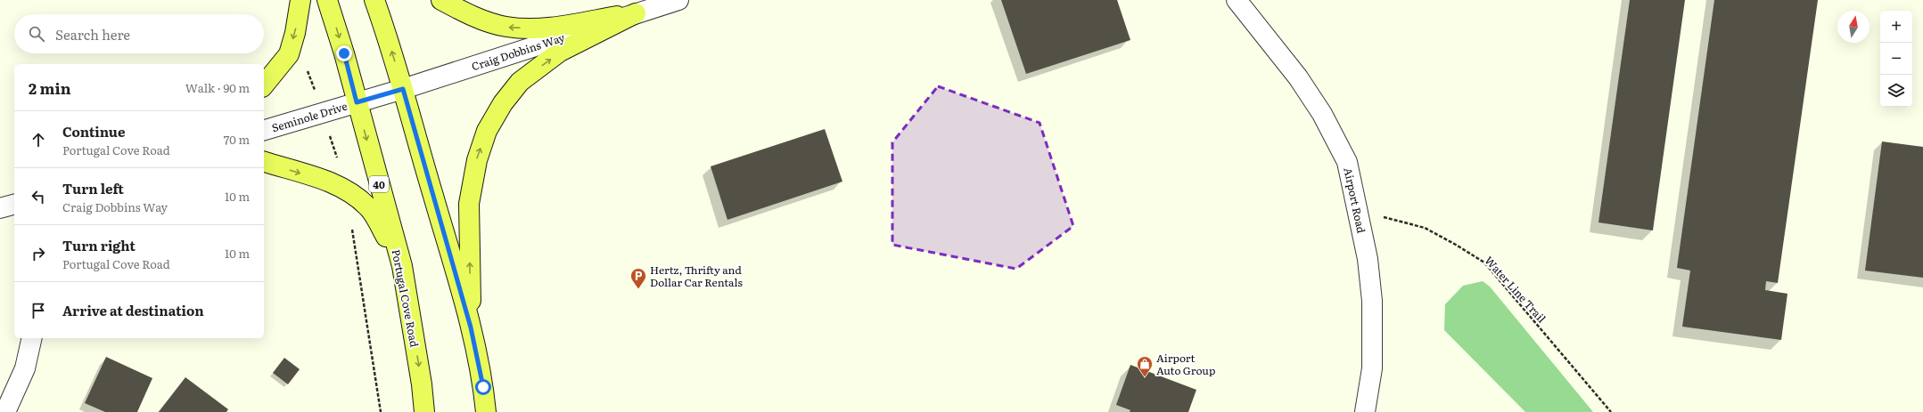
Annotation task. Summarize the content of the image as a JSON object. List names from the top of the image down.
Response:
{
  "streets": {
    "main road": ["40", "Portugal Cove Road"],
    "street": ["Craig Dobbins Way", "Seminole Drive", "Airport Road"],
    "path": ["Water Line Trail"]
  },
  "crossings": [
    ["Craig Dobbins Way", "Seminole Drive"],
    ["Craig Dobbins Way", "Portugal Cove Road"],
    ["Seminole Drive", "Portugal Cove Road"],
    ["Airport Road", "Water Line Trail"]
  ],
  "places": {
    "parking": ["Hertz, Thrifty and Dollar Car Rentals"],
    "shop": ["Airport Auto Group"]
  },
  "north": "top",
  "page": {
    "map_buttons": ["+", "−"],
    "search": "Search here",
    "heading": ["2 min", "Walk · 90 m"],
    "list": [
      ["Continue", "Portugal Cove Road", "70 m"],
      ["Turn left", "Craig Dobbins Way", "10 m"],
      ["Turn right", "Portugal Cove Road", "10 m"],
      "Arrive at destination"
    ]
  }
}
